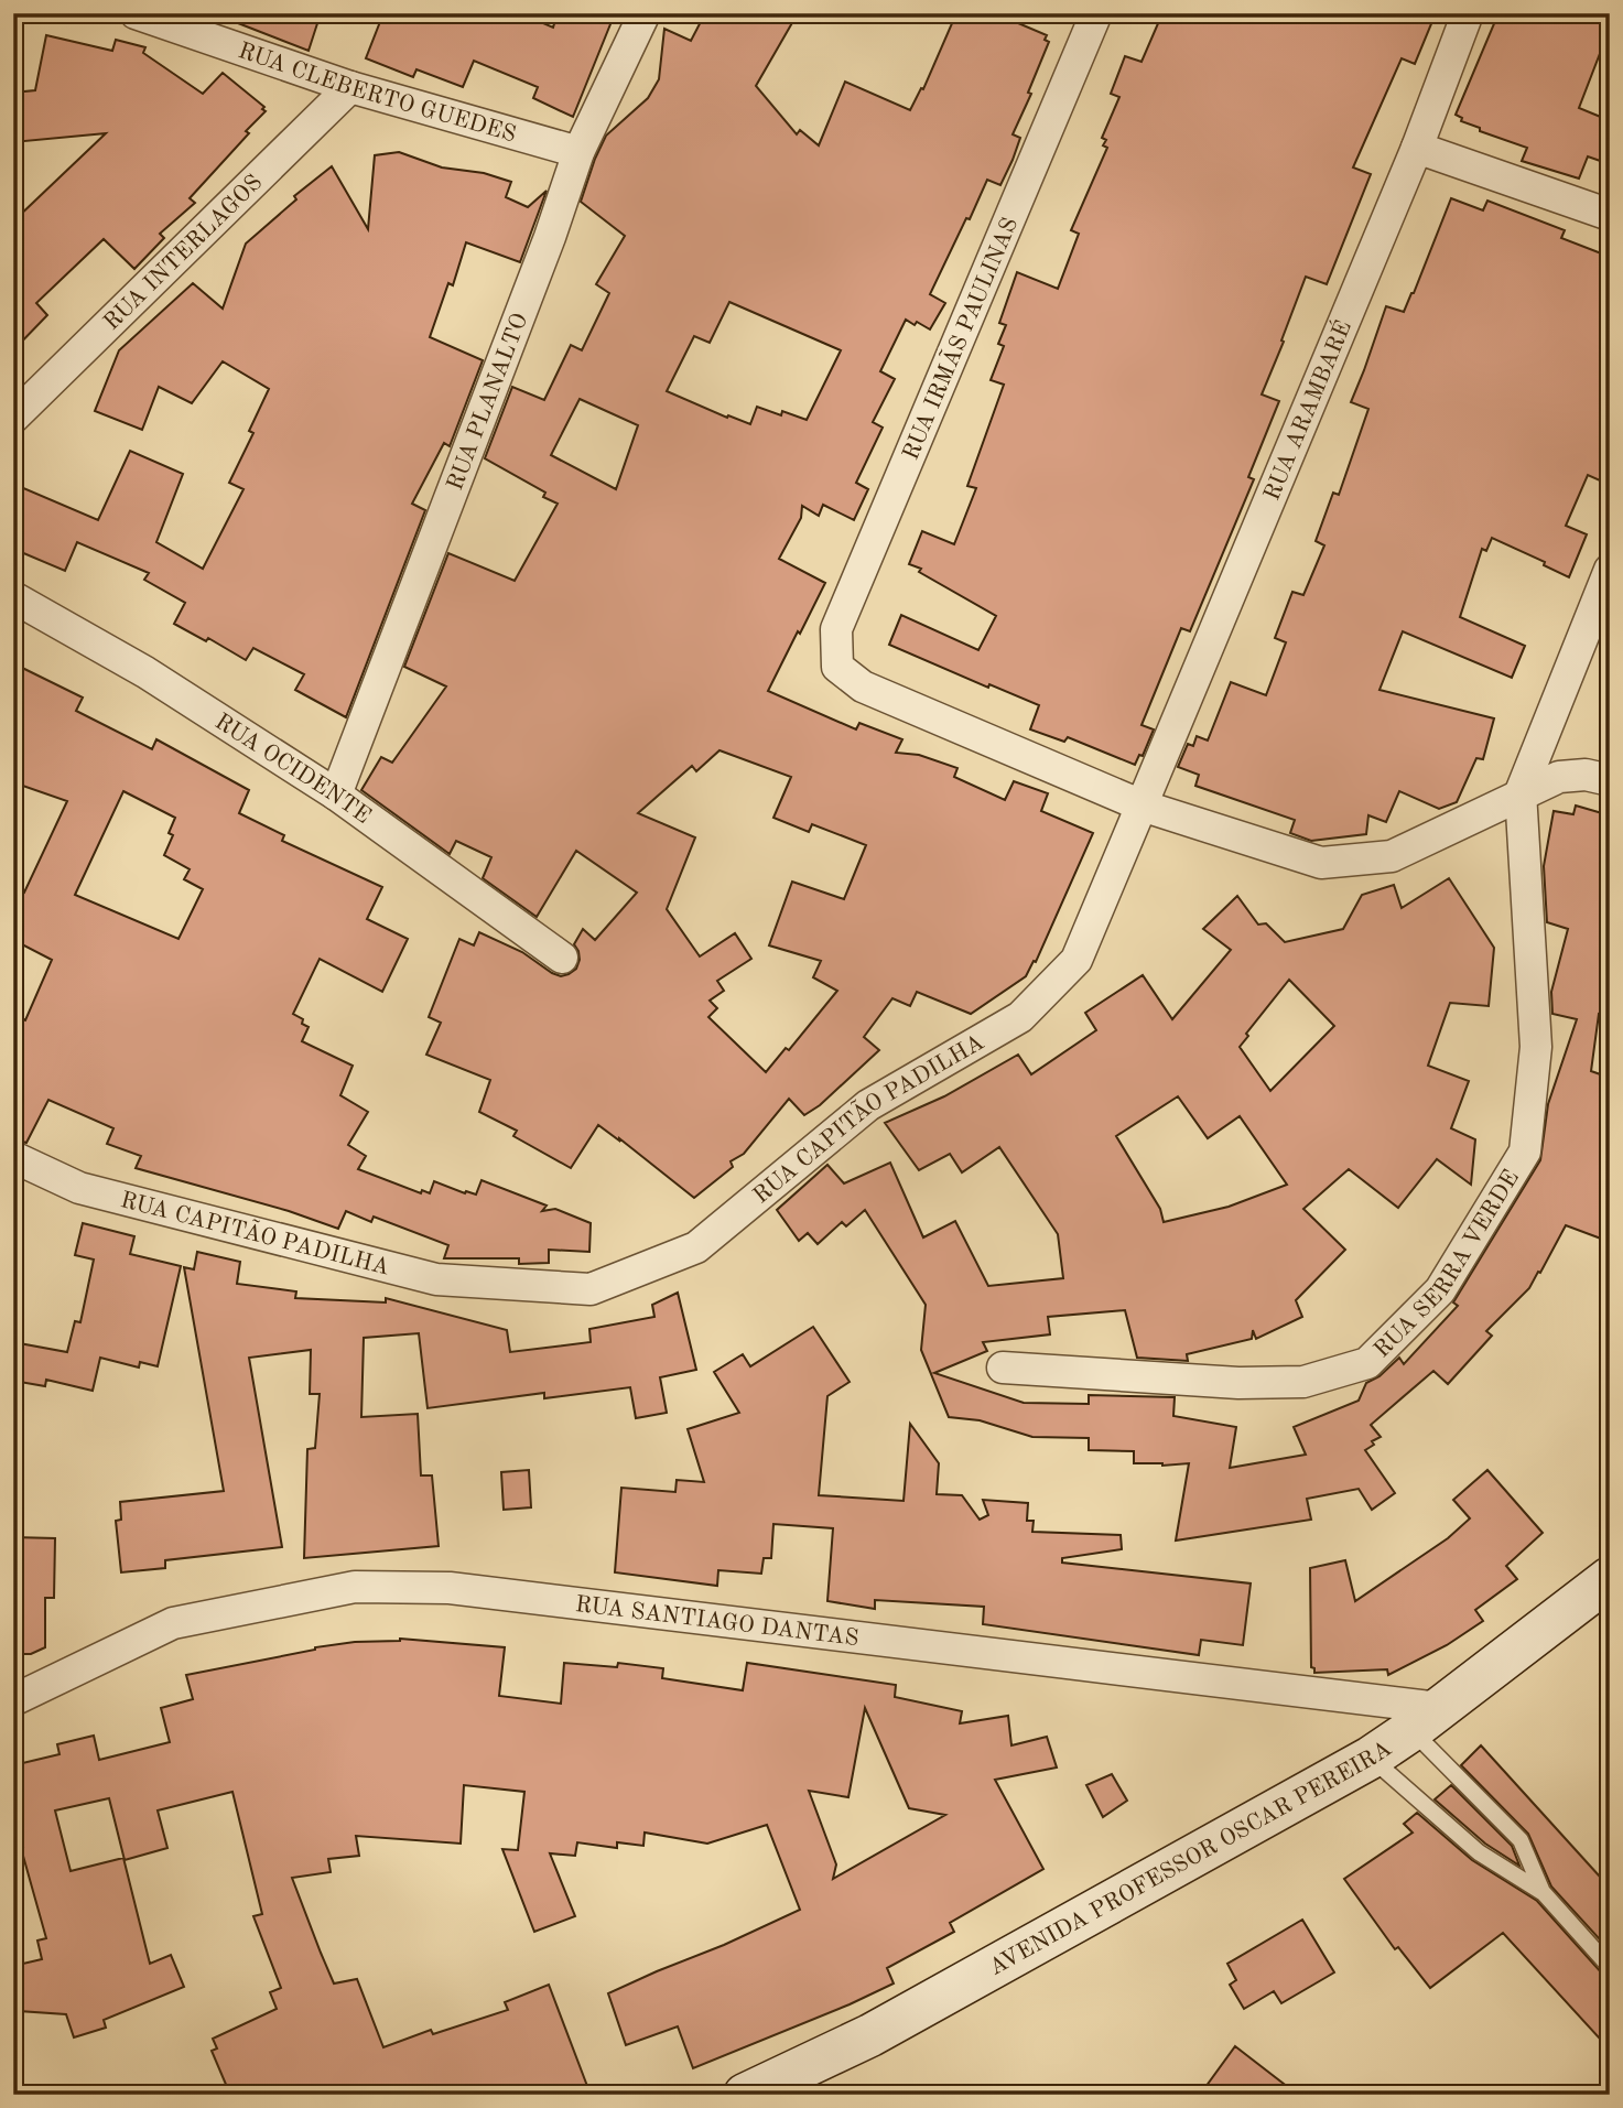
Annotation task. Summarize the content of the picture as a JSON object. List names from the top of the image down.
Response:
{
  "streets": {
    "main road": ["AVENIDA PROFESSOR OSCAR PEREIRA"],
    "street": [
      "RUA CLEBERTO GUEDES",
      "RUA INTERLAGOS",
      "RUA IRMÃS PAULINAS",
      "RUA PLANALTO",
      "RUA ARAMBARÉ",
      "RUA OCIDENTE",
      "RUA CAPITÃO PADILHA",
      "RUA SERRA VERDE",
      "RUA SANTIAGO DANTAS"
    ]
  },
  "crossings": [
    ["RUA CLEBERTO GUEDES", "RUA INTERLAGOS"],
    ["RUA CLEBERTO GUEDES", "RUA PLANALTO"],
    ["RUA IRMÃS PAULINAS", "RUA ARAMBARÉ"],
    ["RUA IRMÃS PAULINAS", "RUA CAPITÃO PADILHA"],
    ["RUA PLANALTO", "RUA OCIDENTE"],
    ["RUA ARAMBARÉ", "RUA CAPITÃO PADILHA"],
    ["RUA SANTIAGO DANTAS", "AVENIDA PROFESSOR OSCAR PEREIRA"]
  ]
}
